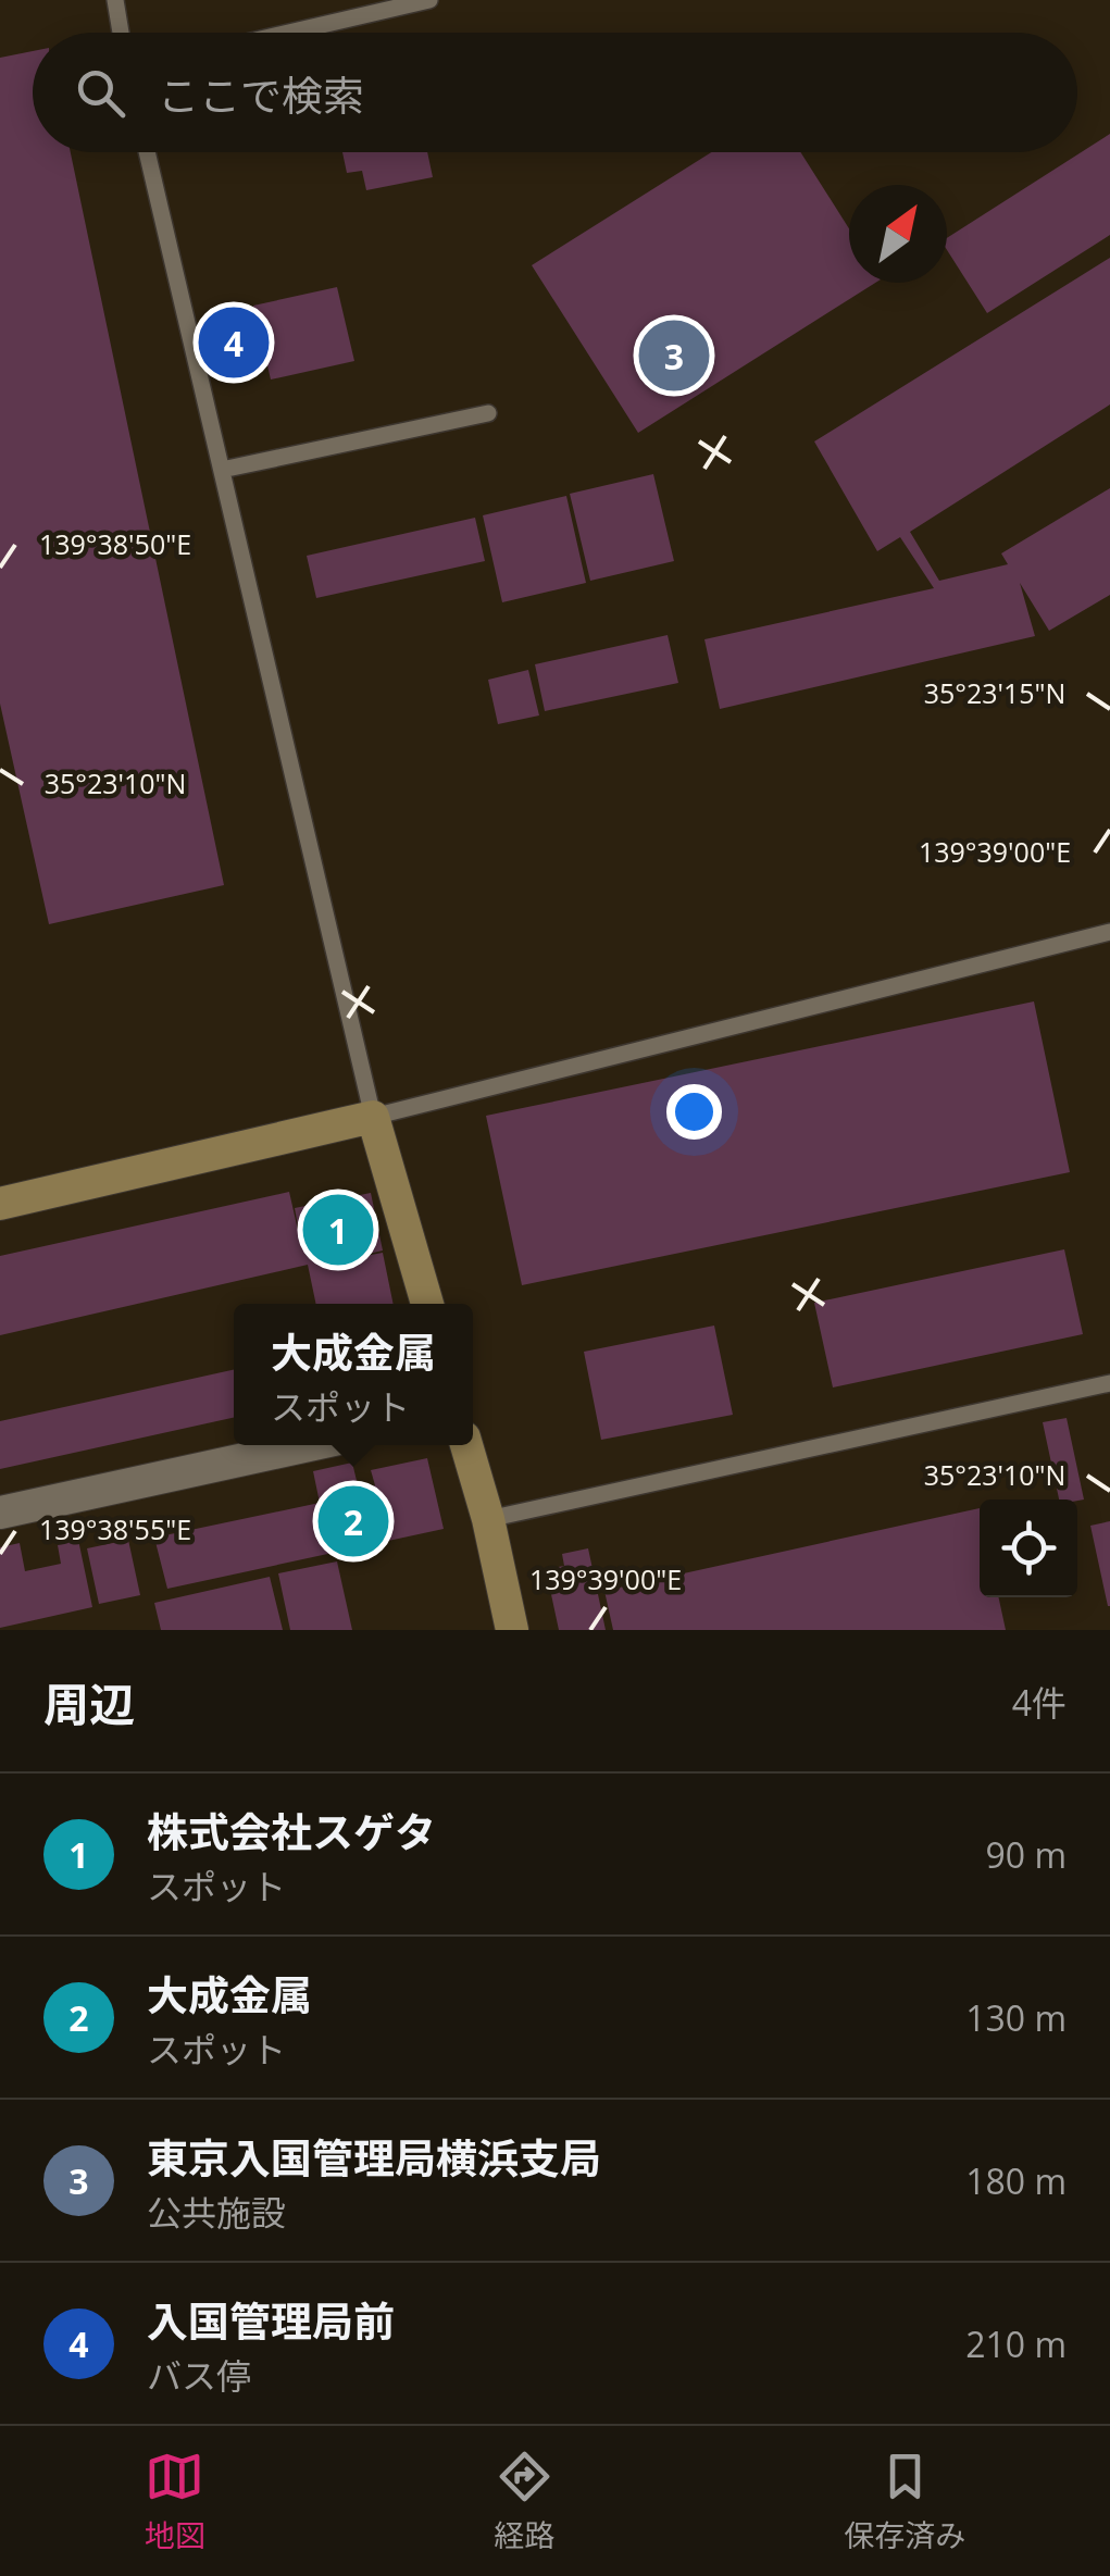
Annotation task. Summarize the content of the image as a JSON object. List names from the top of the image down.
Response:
{
  "north": "top right",
  "page": {
    "search": "ここで検索",
    "pins": [
      "4",
      "3",
      "1",
      "2"
    ],
    "popup": ["大成金属", "スポット"],
    "heading": ["周辺", "4件"],
    "list": [
      {
        "mark": "1",
        "name": "株式会社スゲタ",
        "note": "スポット",
        "value": "90 m"
      },
      {
        "mark": "2",
        "name": "大成金属",
        "note": "スポット",
        "value": "130 m"
      },
      {
        "mark": "3",
        "name": "東京入国管理局横浜支局",
        "note": "公共施設",
        "value": "180 m"
      },
      {
        "mark": "4",
        "name": "入国管理局前",
        "note": "バス停",
        "value": "210 m"
      }
    ],
    "nav": ["地図", "経路", "保存済み"]
  },
  "coordinates": [
    "139°38'50\"E",
    "35°23'15\"N",
    "35°23'10\"N",
    "139°39'00\"E",
    "139°38'55\"E"
  ]
}
